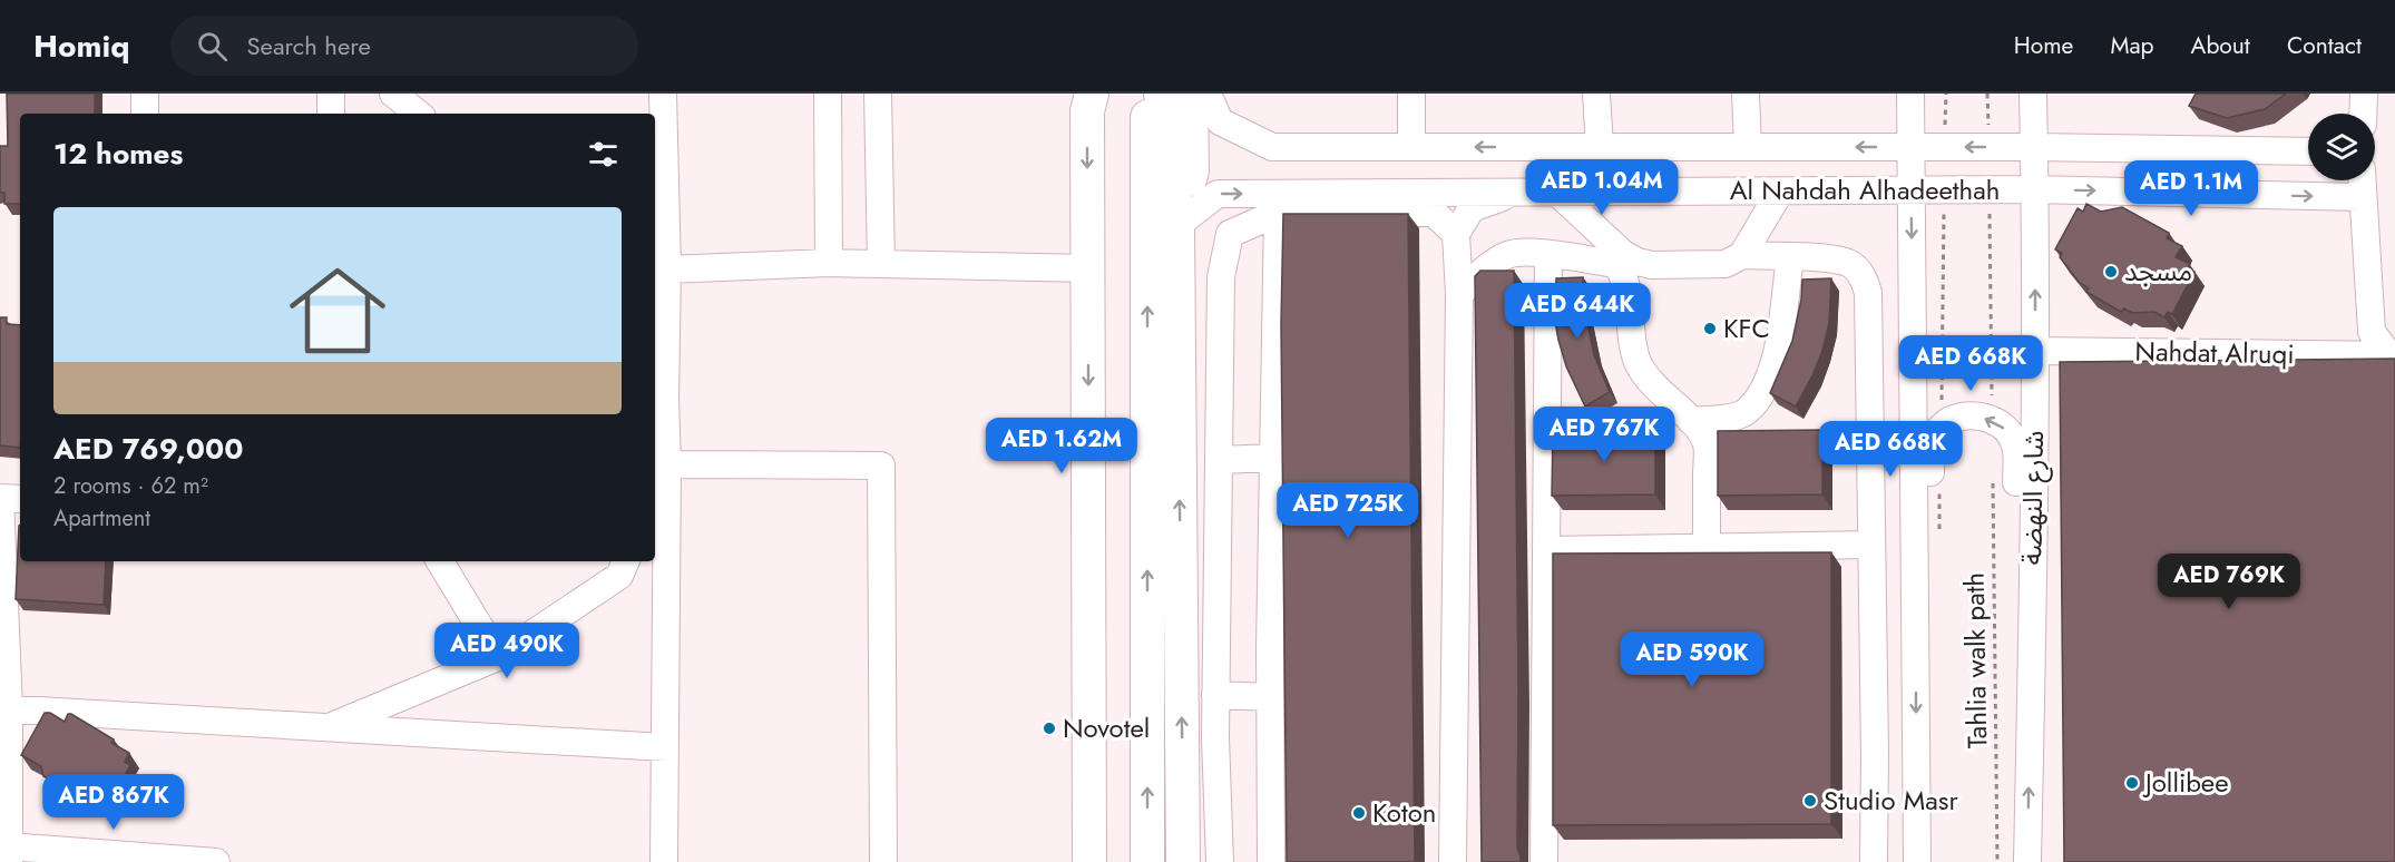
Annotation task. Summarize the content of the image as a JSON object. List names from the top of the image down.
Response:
{
  "streets": {
    "street": ["Al Nahdah Alhadeethah", "Nahdat Alruqi", "شارع النهضة"],
    "path": ["Tahlia walk path"]
  },
  "crossings": [
    ["Al Nahdah Alhadeethah", "شارع النهضة"],
    ["Nahdat Alruqi", "شارع النهضة"]
  ],
  "places": [
    "مسجد",
    "KFC",
    "Novotel",
    "Jollibee",
    "Studio Masr",
    "Koton"
  ],
  "page": {
    "header": "Homiq",
    "search": "Search here",
    "nav": [
      "Home",
      "Map",
      "About",
      "Contact"
    ],
    "heading": "12 homes",
    "price": [
      "AED 1.04M",
      "AED 1.1M",
      "AED 644K",
      "AED 668K",
      "AED 767K",
      "AED 1.62M",
      "AED 668K",
      "AED 725K",
      "AED 769K",
      "AED 490K",
      "AED 590K",
      "AED 867K"
    ],
    "list": [
      {
        "name": "AED 769,000",
        "note": "2 rooms · 62 m² · Apartment"
      }
    ]
  }
}
